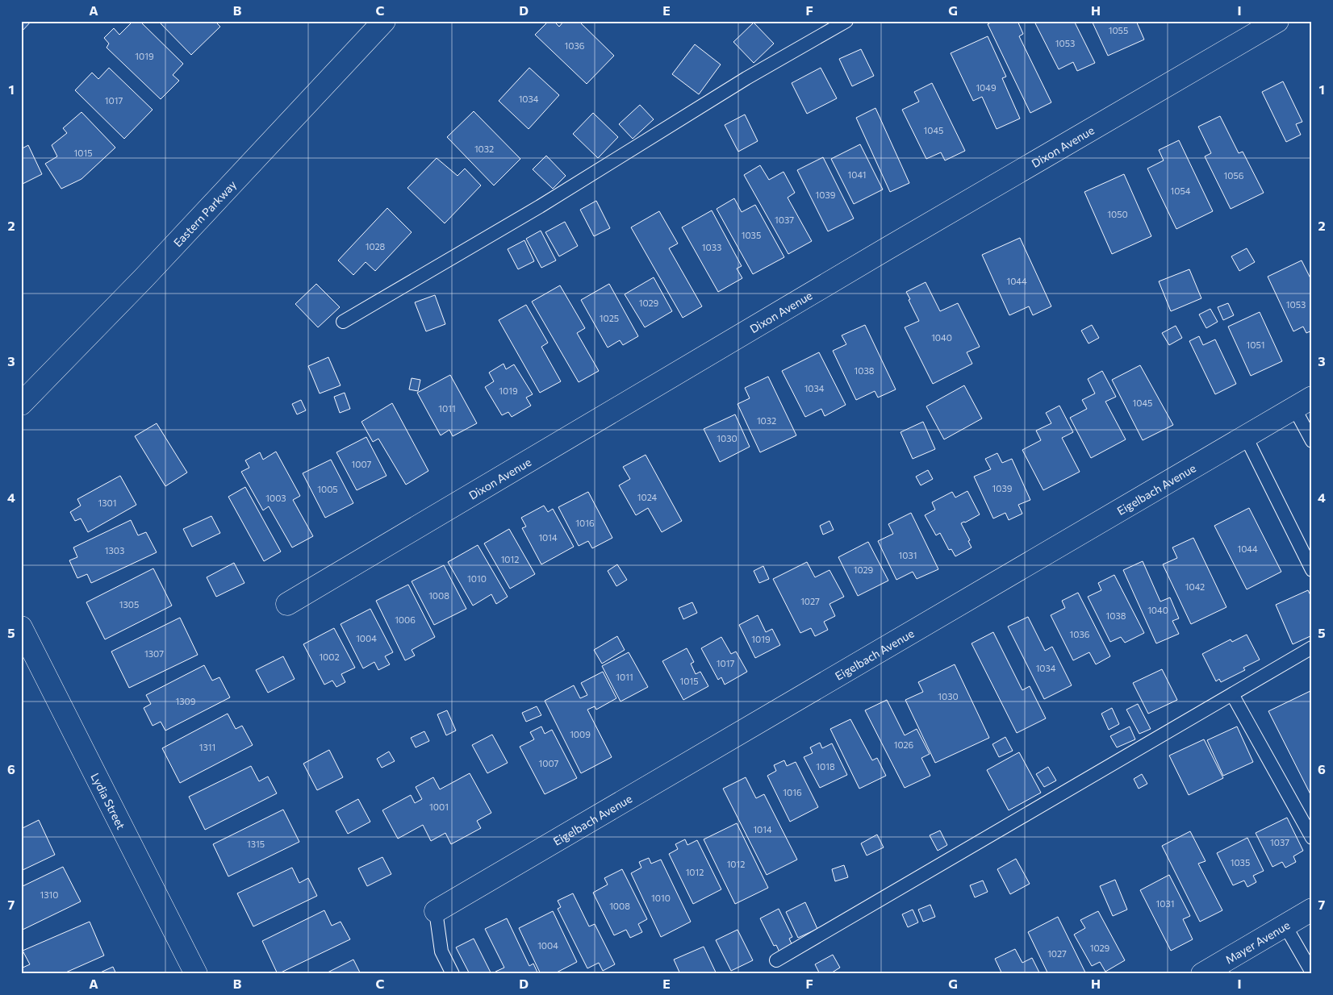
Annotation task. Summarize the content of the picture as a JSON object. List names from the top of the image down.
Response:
{
  "streets": {
    "street": [
      "Dixon Avenue",
      "Eastern Parkway",
      "Eigelbach Avenue",
      "Lydia Street",
      "Mayer Avenue"
    ]
  },
  "house_numbers": [
    "1055",
    "1053",
    "1036",
    "1019",
    "1049",
    "1034",
    "1017",
    "1045",
    "1032",
    "1015",
    "1041",
    "1056",
    "1054",
    "1039",
    "1050",
    "1037",
    "1035",
    "1028",
    "1033",
    "1044",
    "1029",
    "1053",
    "1025",
    "1040",
    "1051",
    "1038",
    "1034",
    "1019",
    "1045",
    "1011",
    "1032",
    "1030",
    "1007",
    "1039",
    "1005",
    "1024",
    "1003",
    "1301",
    "1016",
    "1014",
    "1044",
    "1303",
    "1031",
    "1012",
    "1029",
    "1010",
    "1042",
    "1008",
    "1027",
    "1305",
    "1040",
    "1038",
    "1006",
    "1036",
    "1004",
    "1019",
    "1307",
    "1002",
    "1017",
    "1034",
    "1011",
    "1015",
    "1030",
    "1309",
    "1009",
    "1026",
    "1311",
    "1007",
    "1018",
    "1016",
    "1001",
    "1014",
    "1037",
    "1315",
    "1035",
    "1012",
    "1012",
    "1310",
    "1010",
    "1031",
    "1008",
    "1004",
    "1029",
    "1027"
  ],
  "grid": {
    "columns": [
      "A",
      "B",
      "C",
      "D",
      "E",
      "F",
      "G",
      "H",
      "I"
    ],
    "rows": [
      "1",
      "2",
      "3",
      "4",
      "5",
      "6",
      "7"
    ]
  }
}
